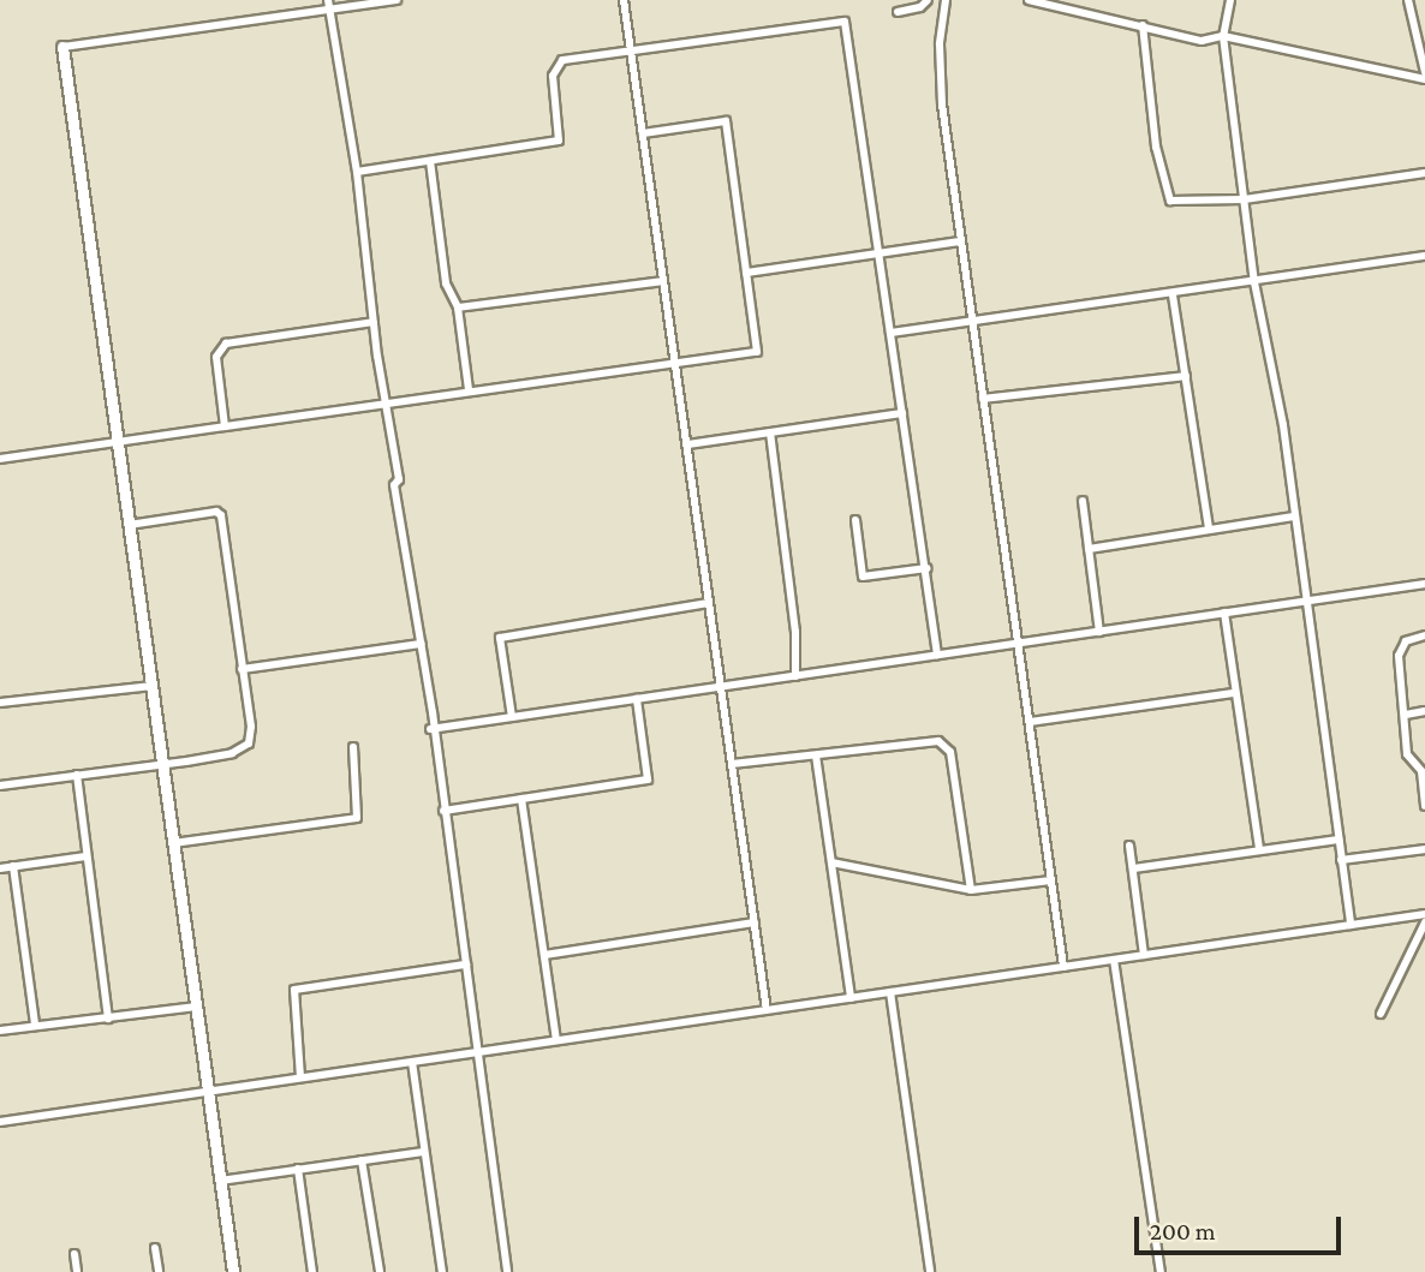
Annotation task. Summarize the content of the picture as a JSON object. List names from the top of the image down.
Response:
{
  "scale_bar": "200 m"
}
